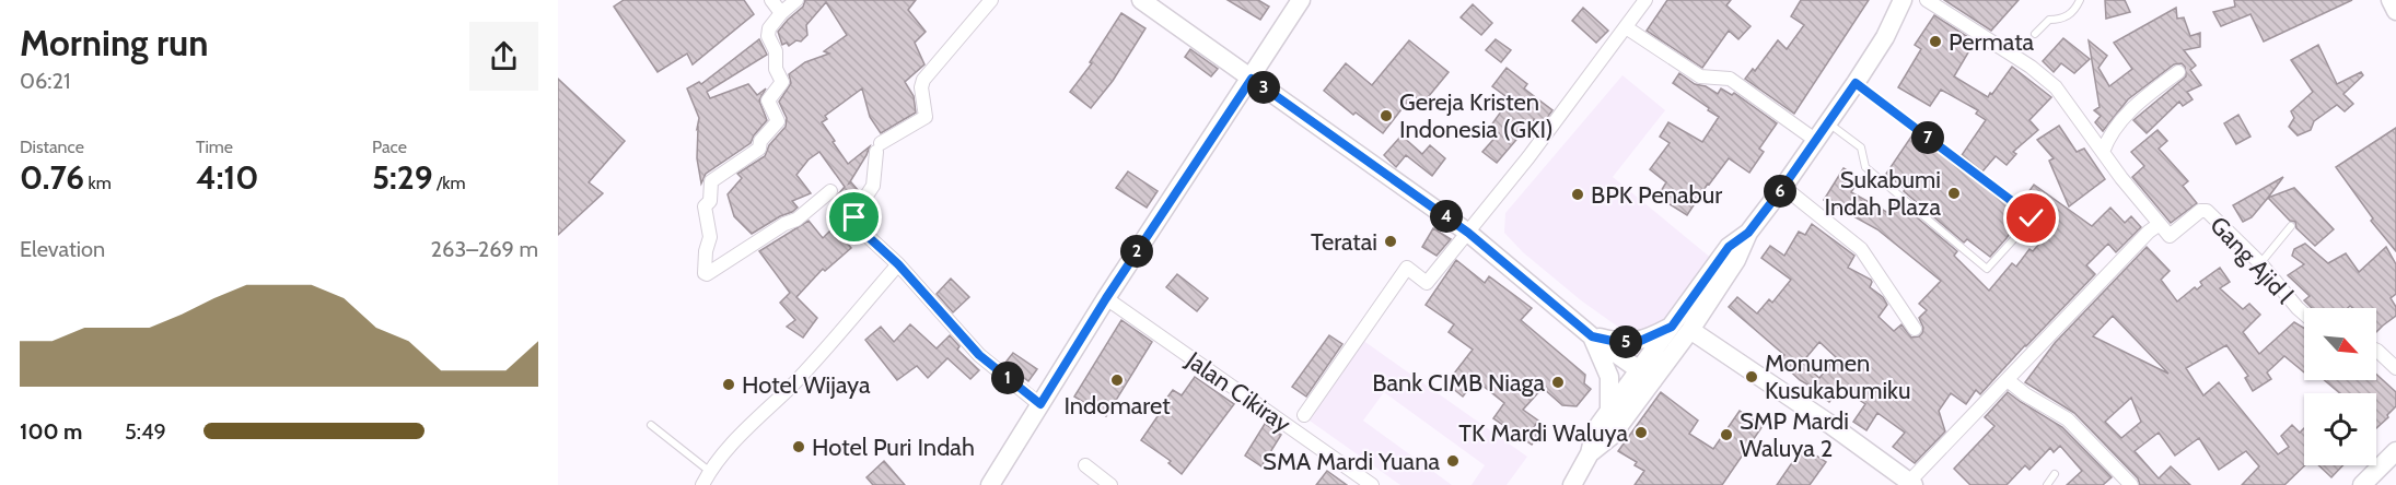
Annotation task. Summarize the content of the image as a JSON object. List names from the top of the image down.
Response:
{
  "streets": {
    "street": ["Gang Ajid l", "Jalan Cikiray"]
  },
  "places": [
    "Permata",
    "Gereja Kristen Indonesia (GKI)",
    "Sukabumi Indah Plaza",
    "BPK Penabur",
    "Teratai",
    "Monumen Kusukabumiku",
    "Indomaret",
    "Bank CIMB Niaga",
    "Hotel Wijaya",
    "TK Mardi Waluya",
    "SMP Mardi Waluya 2",
    "Hotel Puri Indah",
    "SMA Mardi Yuana"
  ],
  "north": "bottom right",
  "page": {
    "heading": ["Morning run", "06:21"],
    "pins": [
      "3",
      "7",
      "6",
      "4",
      "2",
      "5",
      "1"
    ],
    "stats": [
      ["Distance", "0.76 km"],
      ["Time", "4:10"],
      ["Pace", "5:29 /km"]
    ],
    "chart": ["Elevation", "263–269 m"],
    "list": [
      {
        "name": "100 m",
        "note": "5:49"
      }
    ]
  }
}
